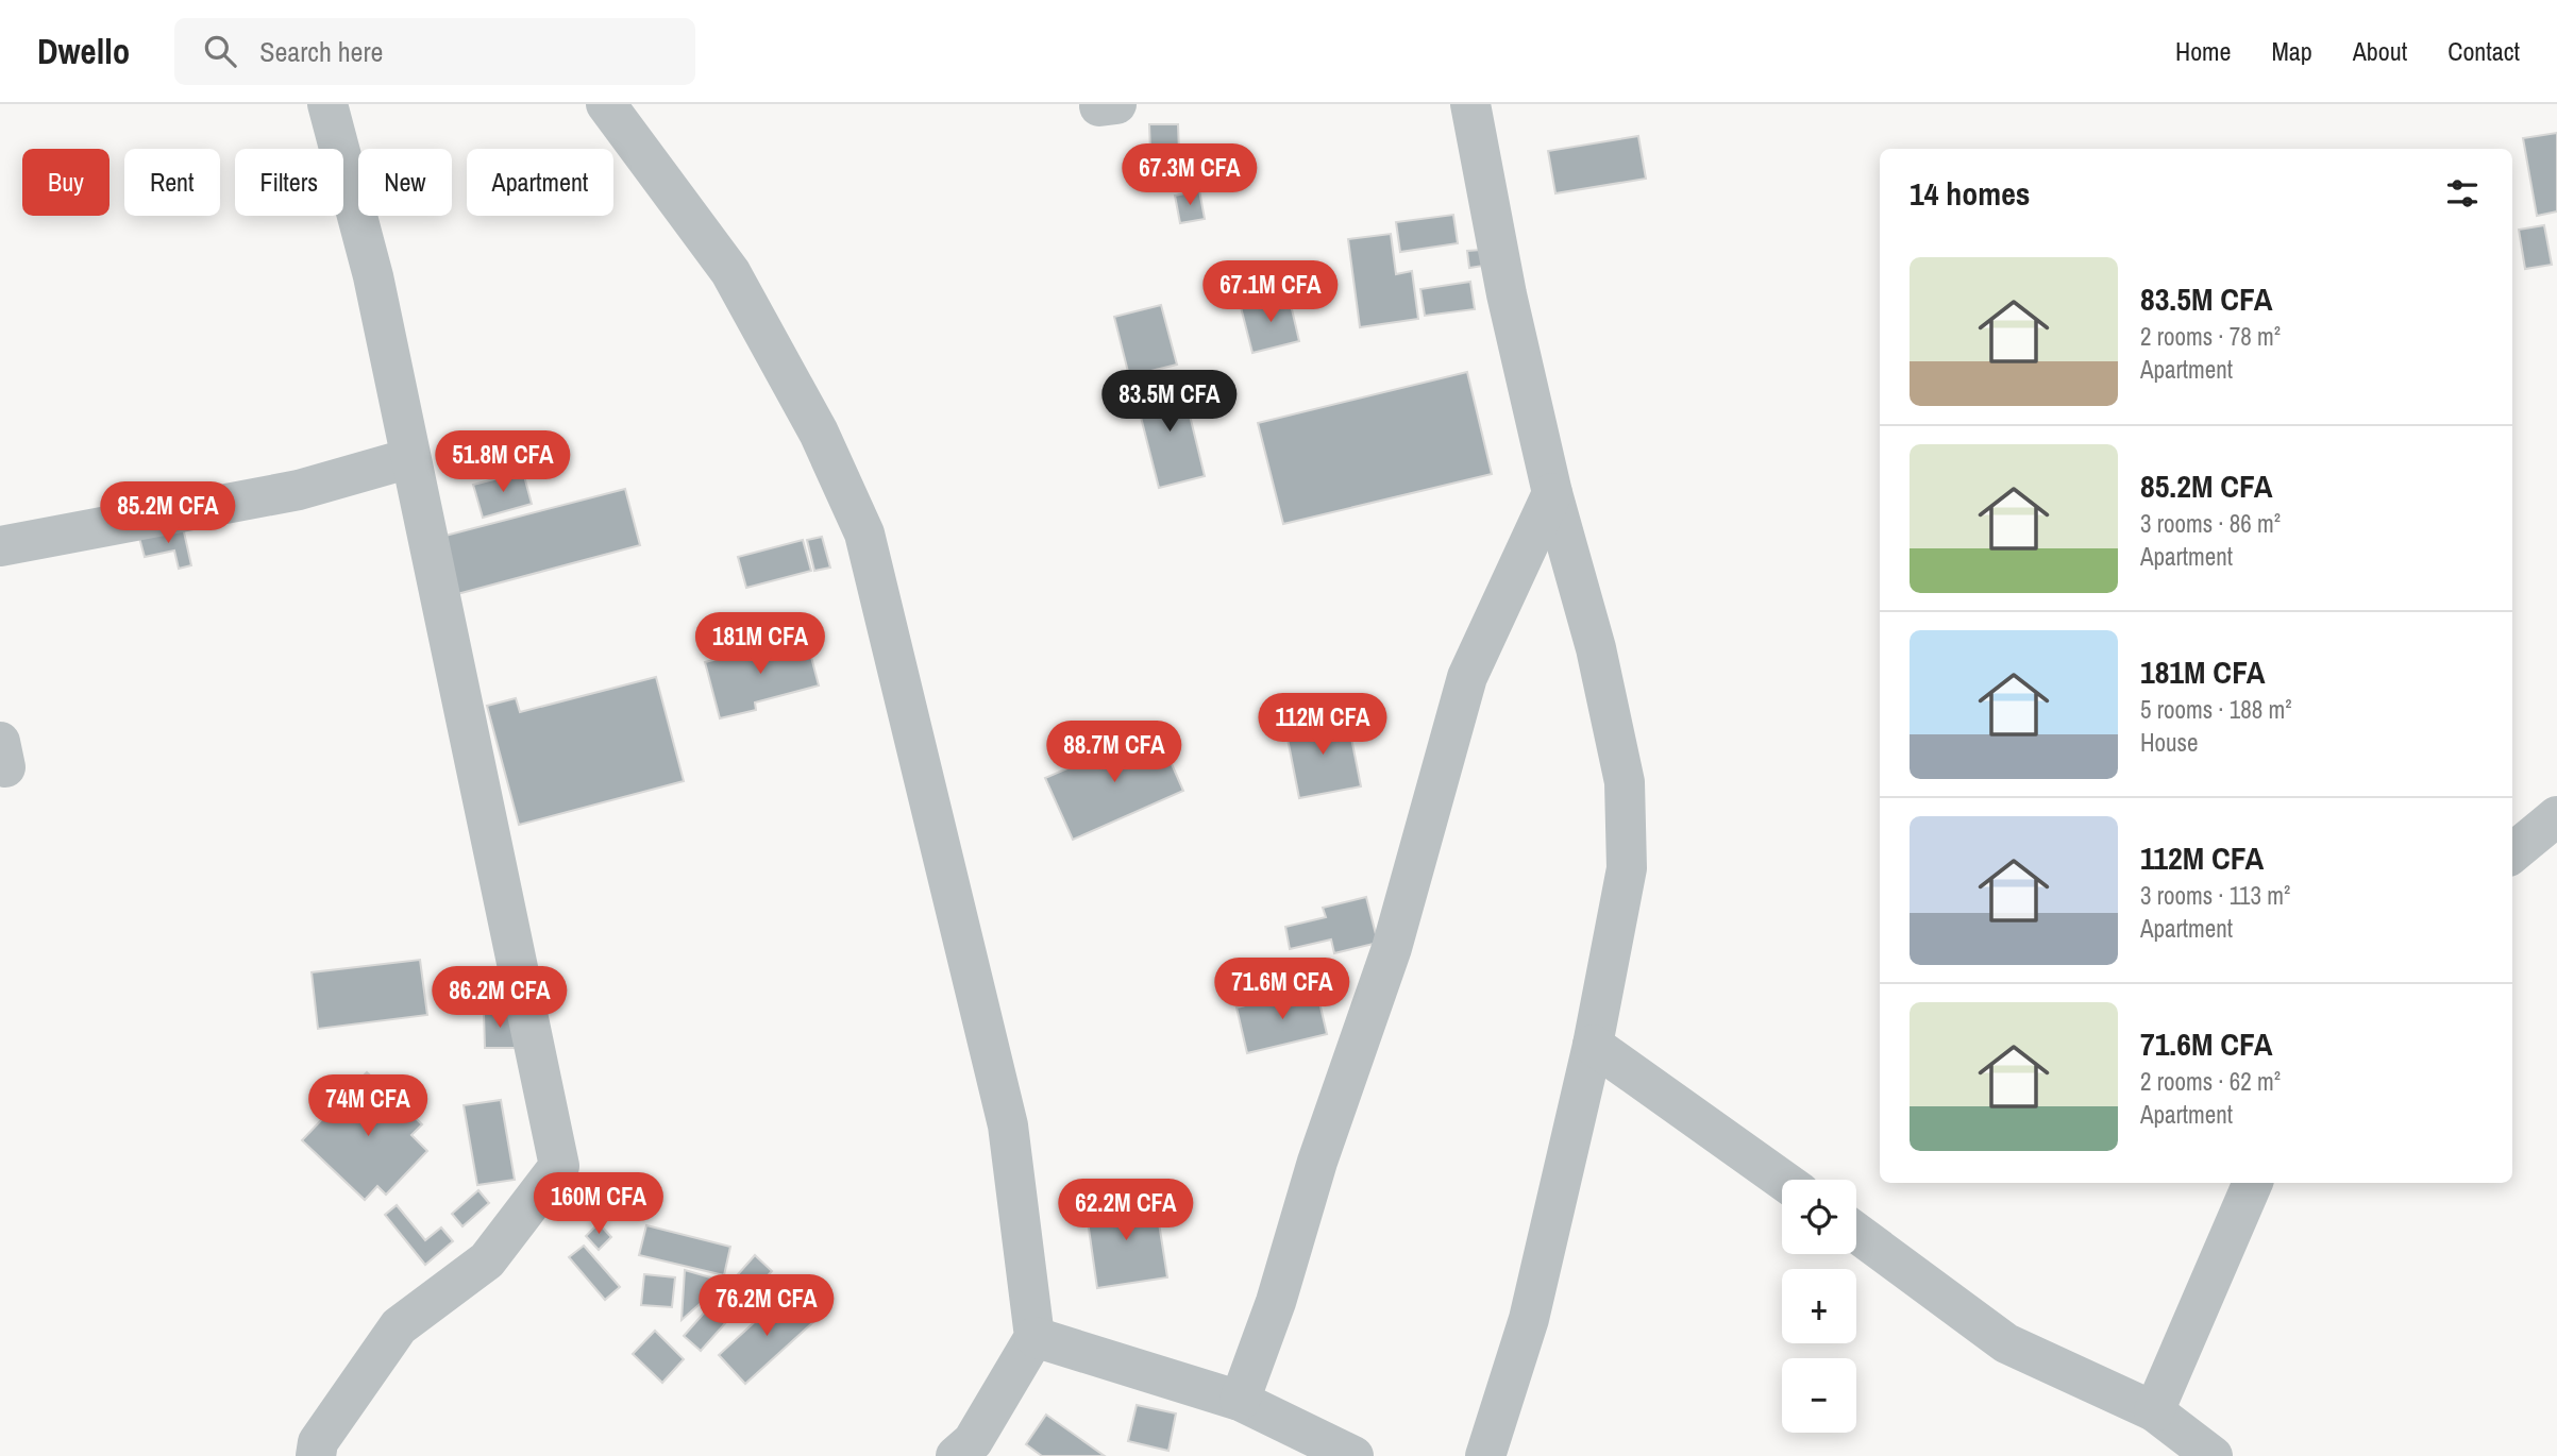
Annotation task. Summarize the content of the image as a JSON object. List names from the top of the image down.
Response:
{
  "page": {
    "header": "Dwello",
    "search": "Search here",
    "nav": [
      "Home",
      "Map",
      "About",
      "Contact"
    ],
    "price": [
      "67.3M CFA",
      "67.1M CFA",
      "83.5M CFA",
      "51.8M CFA",
      "85.2M CFA",
      "181M CFA",
      "112M CFA",
      "88.7M CFA",
      "71.6M CFA",
      "86.2M CFA",
      "74M CFA",
      "160M CFA",
      "62.2M CFA",
      "76.2M CFA"
    ],
    "chip": [
      "Buy",
      "Rent",
      "Filters",
      "New",
      "Apartment"
    ],
    "heading": "14 homes",
    "list": [
      {
        "name": "83.5M CFA",
        "note": "2 rooms · 78 m² · Apartment"
      },
      {
        "name": "85.2M CFA",
        "note": "3 rooms · 86 m² · Apartment"
      },
      {
        "name": "181M CFA",
        "note": "5 rooms · 188 m² · House"
      },
      {
        "name": "112M CFA",
        "note": "3 rooms · 113 m² · Apartment"
      },
      {
        "name": "71.6M CFA",
        "note": "2 rooms · 62 m² · Apartment"
      }
    ],
    "map_buttons": ["+", "−"]
  }
}
